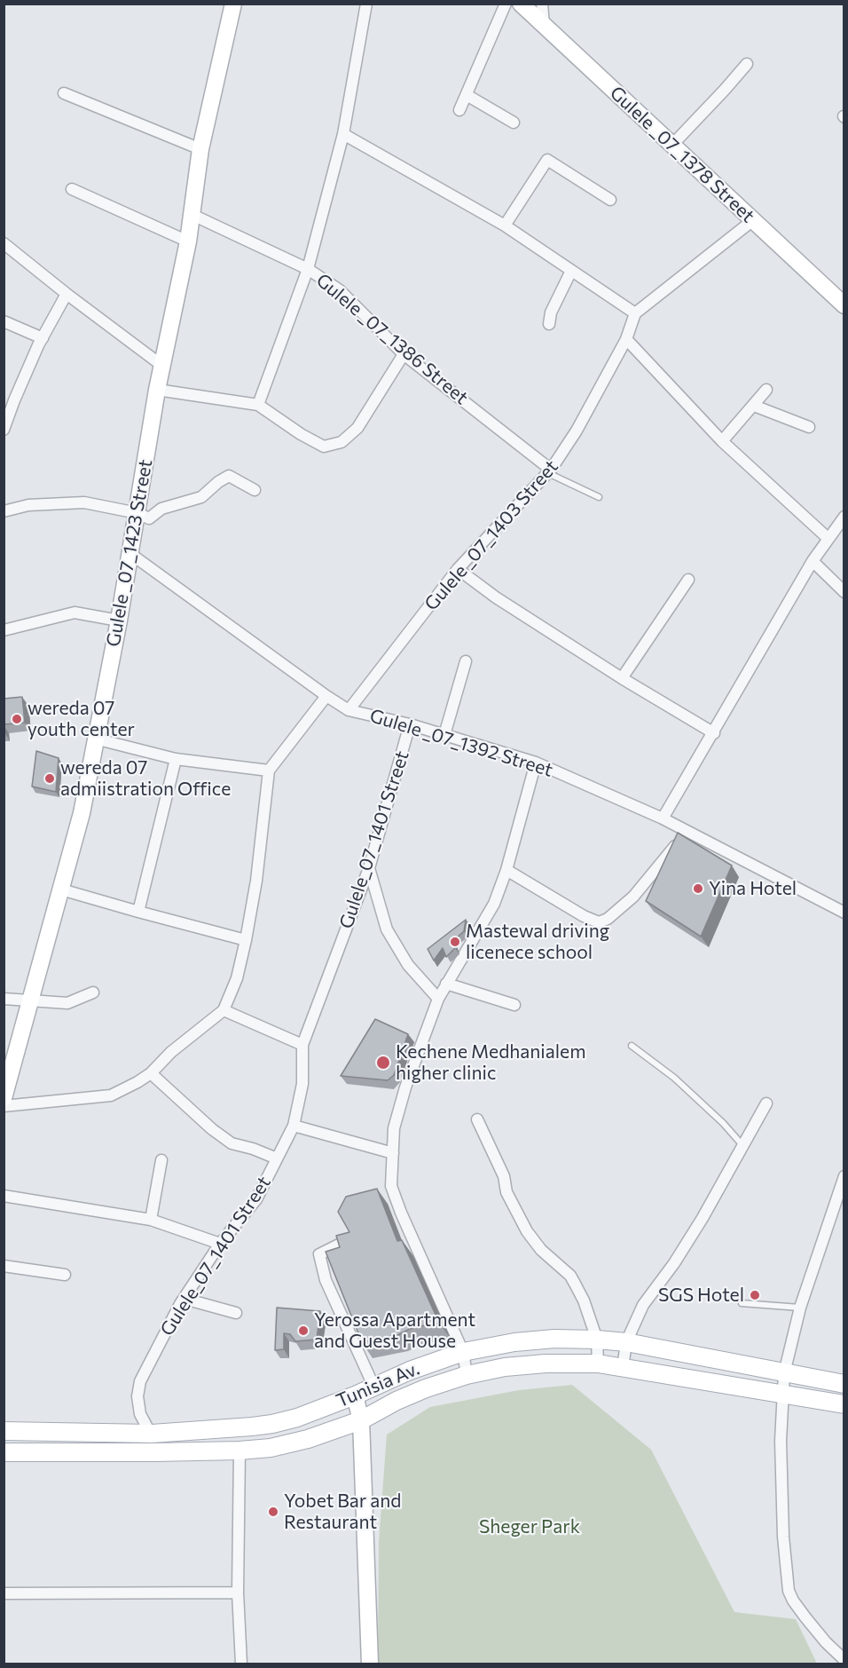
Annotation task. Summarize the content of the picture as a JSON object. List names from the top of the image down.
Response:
{
  "streets": {
    "main road": ["Gulele _07_1378 Street", "Gulele _07_1423 Street", "Tunisia Av."],
    "street": [
      "Gulele _07_1386 Street",
      "Gulele _07_1403 Street",
      "Gulele _07_1392 Street",
      "Gulele_07_1401 Street"
    ]
  },
  "crossings": [
    ["Gulele _07_1386 Street", "Gulele _07_1403 Street"],
    ["Gulele _07_1386 Street", "Gulele _07_1423 Street"],
    ["Gulele _07_1403 Street", "Gulele _07_1392 Street"],
    ["Gulele _07_1423 Street", "Gulele _07_1392 Street"],
    ["Gulele _07_1392 Street", "Gulele_07_1401 Street"],
    ["Gulele_07_1401 Street", "Tunisia Av."]
  ],
  "parks": ["Sheger Park"],
  "places": [
    "wereda 07 youth center",
    "wereda 07 admiistration Office",
    "Yina Hotel",
    "Mastewal driving licenece school",
    "Kechene Medhanialem higher clinic",
    "SGS Hotel",
    "Yerossa Apartment and Guest House",
    "Yobet Bar and Restaurant"
  ]
}
